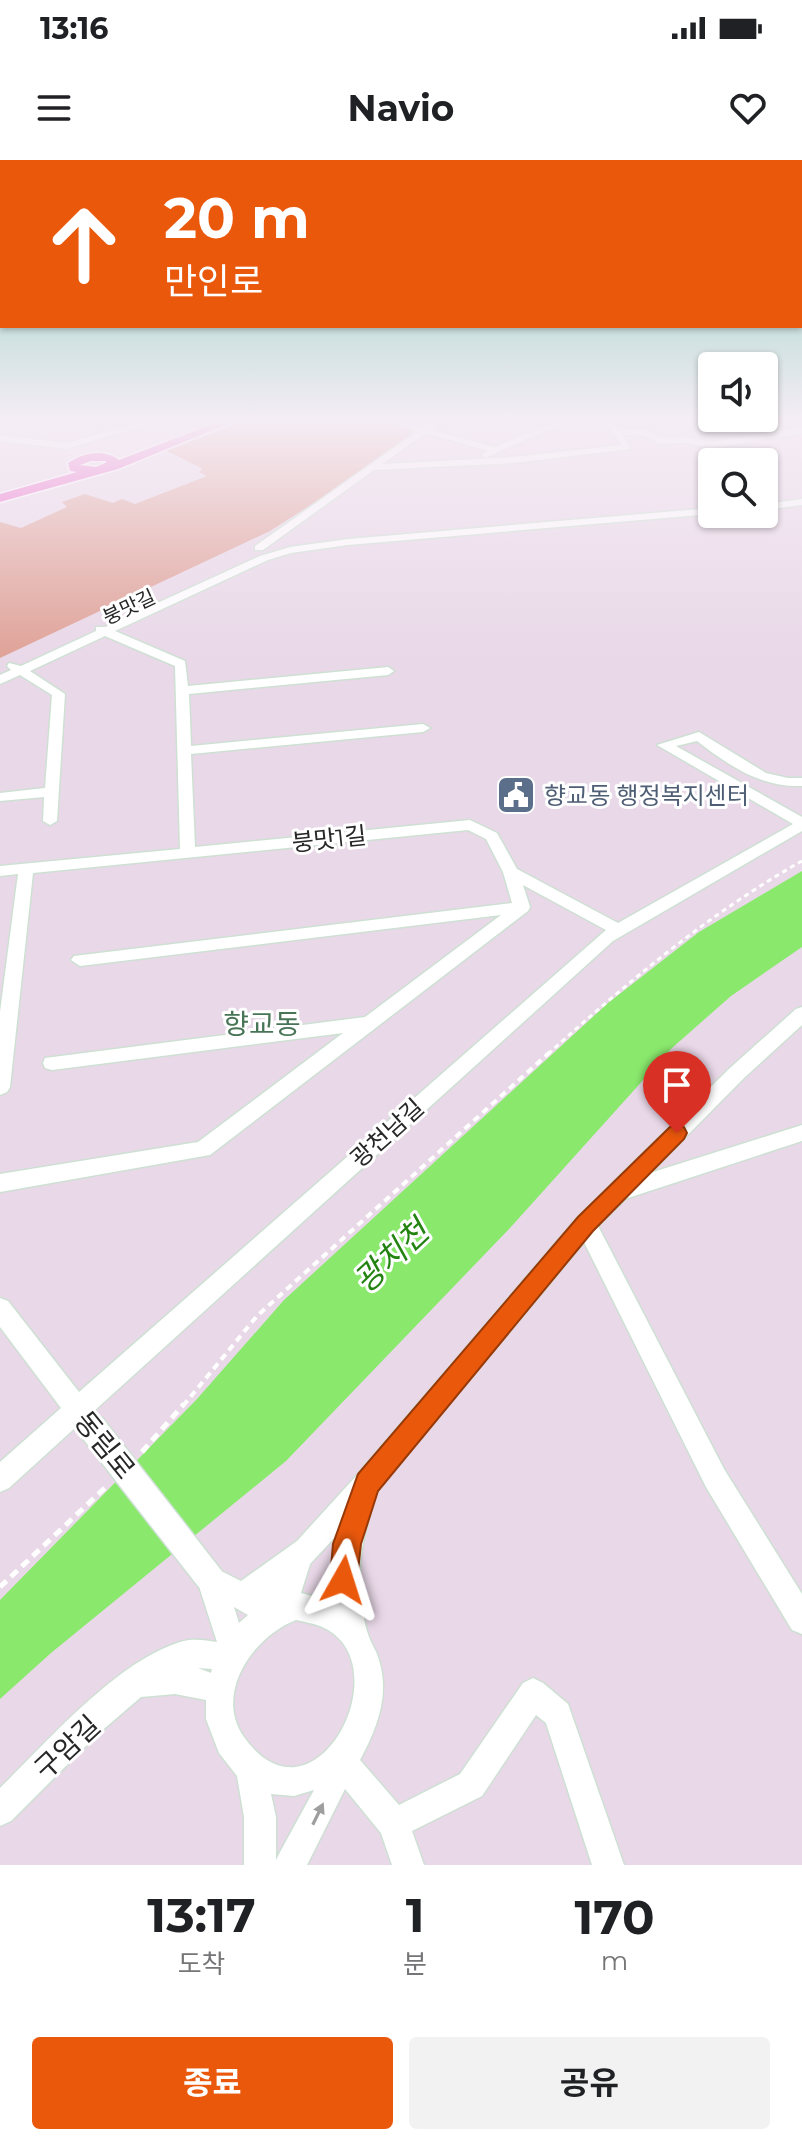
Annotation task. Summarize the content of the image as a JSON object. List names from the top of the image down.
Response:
{
  "streets": {
    "street": [
      "붕맛길",
      "붕맛1길",
      "광천남길",
      "동림로",
      "구암길"
    ]
  },
  "crossings": [
    ["광천남길", "동림로"]
  ],
  "districts": ["향교동"],
  "water": ["광치천"],
  "places": {
    "public building": ["향교동 행정복지센터"]
  },
  "page": {
    "status": "13:16",
    "header": "Navio",
    "turn": ["20 m", "만인로"],
    "eta": [
      "13:17",
      "도착",
      "1",
      "분",
      "170",
      "m"
    ],
    "buttons": ["종료", "공유"]
  }
}
